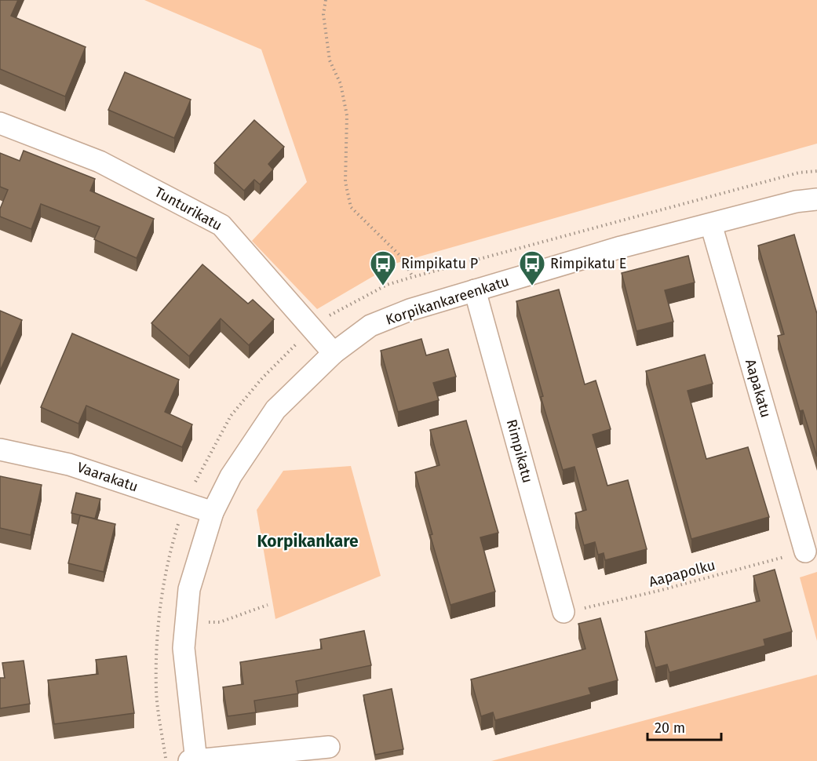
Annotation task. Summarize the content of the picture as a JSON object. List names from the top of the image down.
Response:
{
  "streets": {
    "street": [
      "Tunturikatu",
      "Korpikankareenkatu",
      "Aapakatu",
      "Rimpikatu",
      "Vaarakatu"
    ],
    "path": ["Aapapolku"]
  },
  "crossings": [
    ["Tunturikatu", "Korpikankareenkatu"],
    ["Korpikankareenkatu", "Aapakatu"],
    ["Korpikankareenkatu", "Rimpikatu"],
    ["Korpikankareenkatu", "Vaarakatu"],
    ["Aapakatu", "Aapapolku"],
    ["Rimpikatu", "Aapapolku"]
  ],
  "districts": ["Korpikankare"],
  "places": {
    "bus stop": ["Rimpikatu P", "Rimpikatu E"]
  },
  "scale_bar": "20 m"
}
